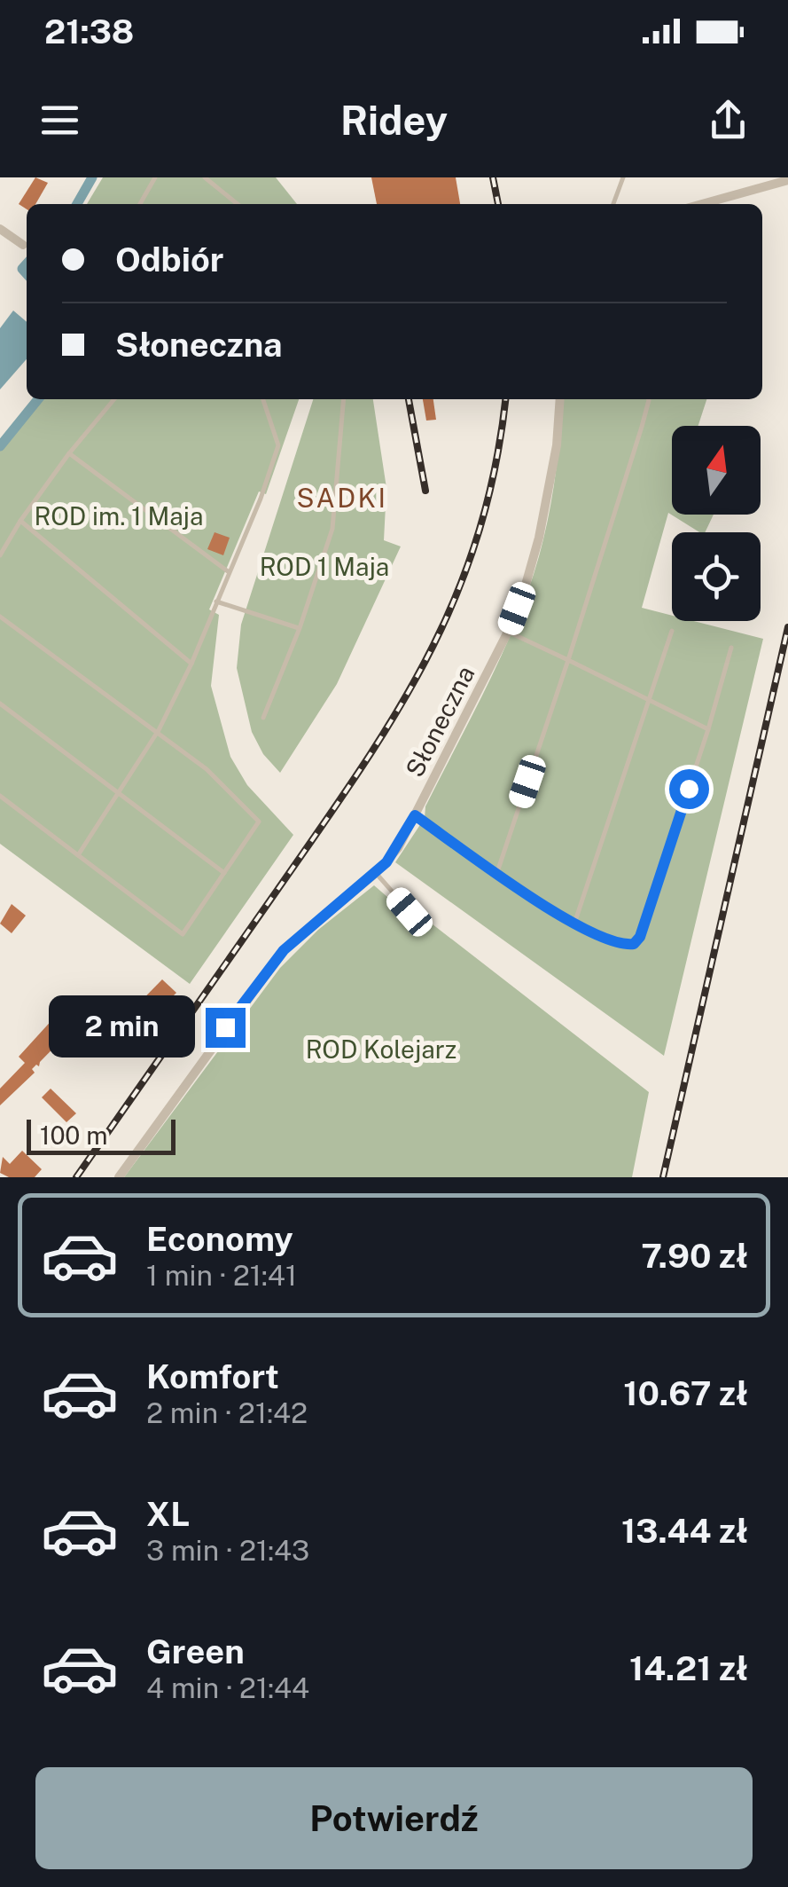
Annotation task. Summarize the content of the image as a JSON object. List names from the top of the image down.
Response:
{
  "streets": {
    "street": ["Słoneczna"]
  },
  "districts": ["SADKI"],
  "parks": ["ROD im. 1 Maja", "ROD 1 Maja", "ROD Kolejarz"],
  "scale_bar": "100 m",
  "north": "top",
  "page": {
    "status": "21:38",
    "header": "Ridey",
    "banner": ["Odbiór", "Słoneczna"],
    "bubble": "2 min",
    "scale": "100 m",
    "list": [
      {
        "name": "Economy",
        "note": "1 min · 21:41",
        "value": "7.90 zł"
      },
      {
        "name": "Komfort",
        "note": "2 min · 21:42",
        "value": "10.67 zł"
      },
      {
        "name": "XL",
        "note": "3 min · 21:43",
        "value": "13.44 zł"
      },
      {
        "name": "Green",
        "note": "4 min · 21:44",
        "value": "14.21 zł"
      }
    ],
    "buttons": "Potwierdź"
  }
}
